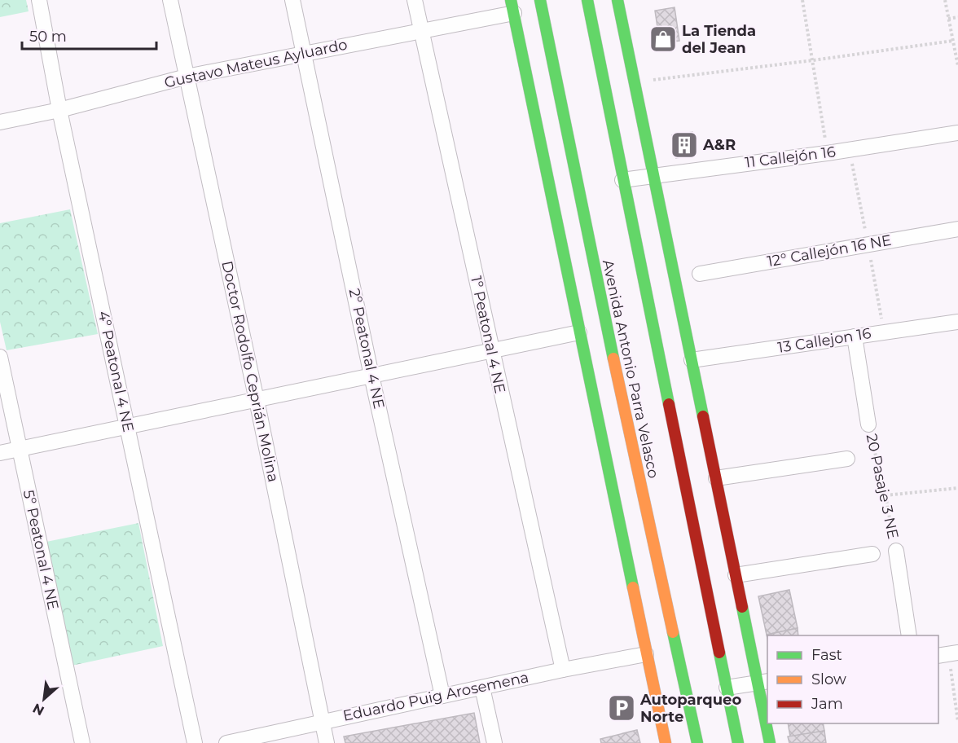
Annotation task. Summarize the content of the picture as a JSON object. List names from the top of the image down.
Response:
{
  "streets": {
    "street": [
      "Gustavo Mateus Ayluardo",
      "11 Callejón 16",
      "12° Callejón 16 NE",
      "1º Peatonal 4 NE",
      "13 Callejon 16",
      "2º Peatonal 4 NE",
      "Avenida Antonio Parra Velasco",
      "4º Peatonal 4 NE",
      "Doctor Rodolfo Ceprián Molina",
      "20 Pasaje 3 NE",
      "5º Peatonal 4 NE",
      "Eduardo Puig Arosemena"
    ]
  },
  "crossings": [
    ["Gustavo Mateus Ayluardo", "1º Peatonal 4 NE"],
    ["Gustavo Mateus Ayluardo", "2º Peatonal 4 NE"],
    ["Gustavo Mateus Ayluardo", "Avenida Antonio Parra Velasco"],
    ["Gustavo Mateus Ayluardo", "4º Peatonal 4 NE"],
    ["Gustavo Mateus Ayluardo", "Doctor Rodolfo Ceprián Molina"],
    ["11 Callejón 16", "Avenida Antonio Parra Velasco"],
    ["1º Peatonal 4 NE", "Eduardo Puig Arosemena"],
    ["13 Callejon 16", "20 Pasaje 3 NE"],
    ["2º Peatonal 4 NE", "Eduardo Puig Arosemena"],
    ["Avenida Antonio Parra Velasco", "Eduardo Puig Arosemena"],
    ["Doctor Rodolfo Ceprián Molina", "Eduardo Puig Arosemena"]
  ],
  "places": {
    "shop": ["La Tienda del Jean"],
    "building": ["A&R"],
    "parking": ["Autoparqueo Norte"]
  },
  "legend": ["Fast", "Slow", "Jam"],
  "scale_bar": "50 m",
  "north": "bottom left"
}
